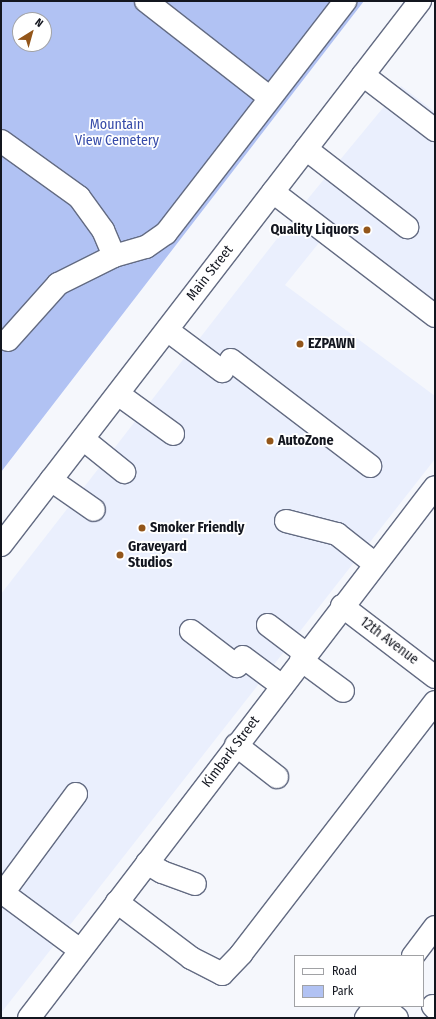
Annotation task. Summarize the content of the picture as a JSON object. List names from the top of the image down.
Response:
{
  "streets": {
    "main road": ["Main Street", "12th Avenue", "Kimbark Street"]
  },
  "crossings": [
    ["12th Avenue", "Kimbark Street"]
  ],
  "parks": ["Mountain View Cemetery"],
  "places": [
    "Quality Liquors",
    "EZPAWN",
    "AutoZone",
    "Smoker Friendly",
    "Graveyard Studios"
  ],
  "legend": ["Road", "Park"],
  "north": "top right"
}
